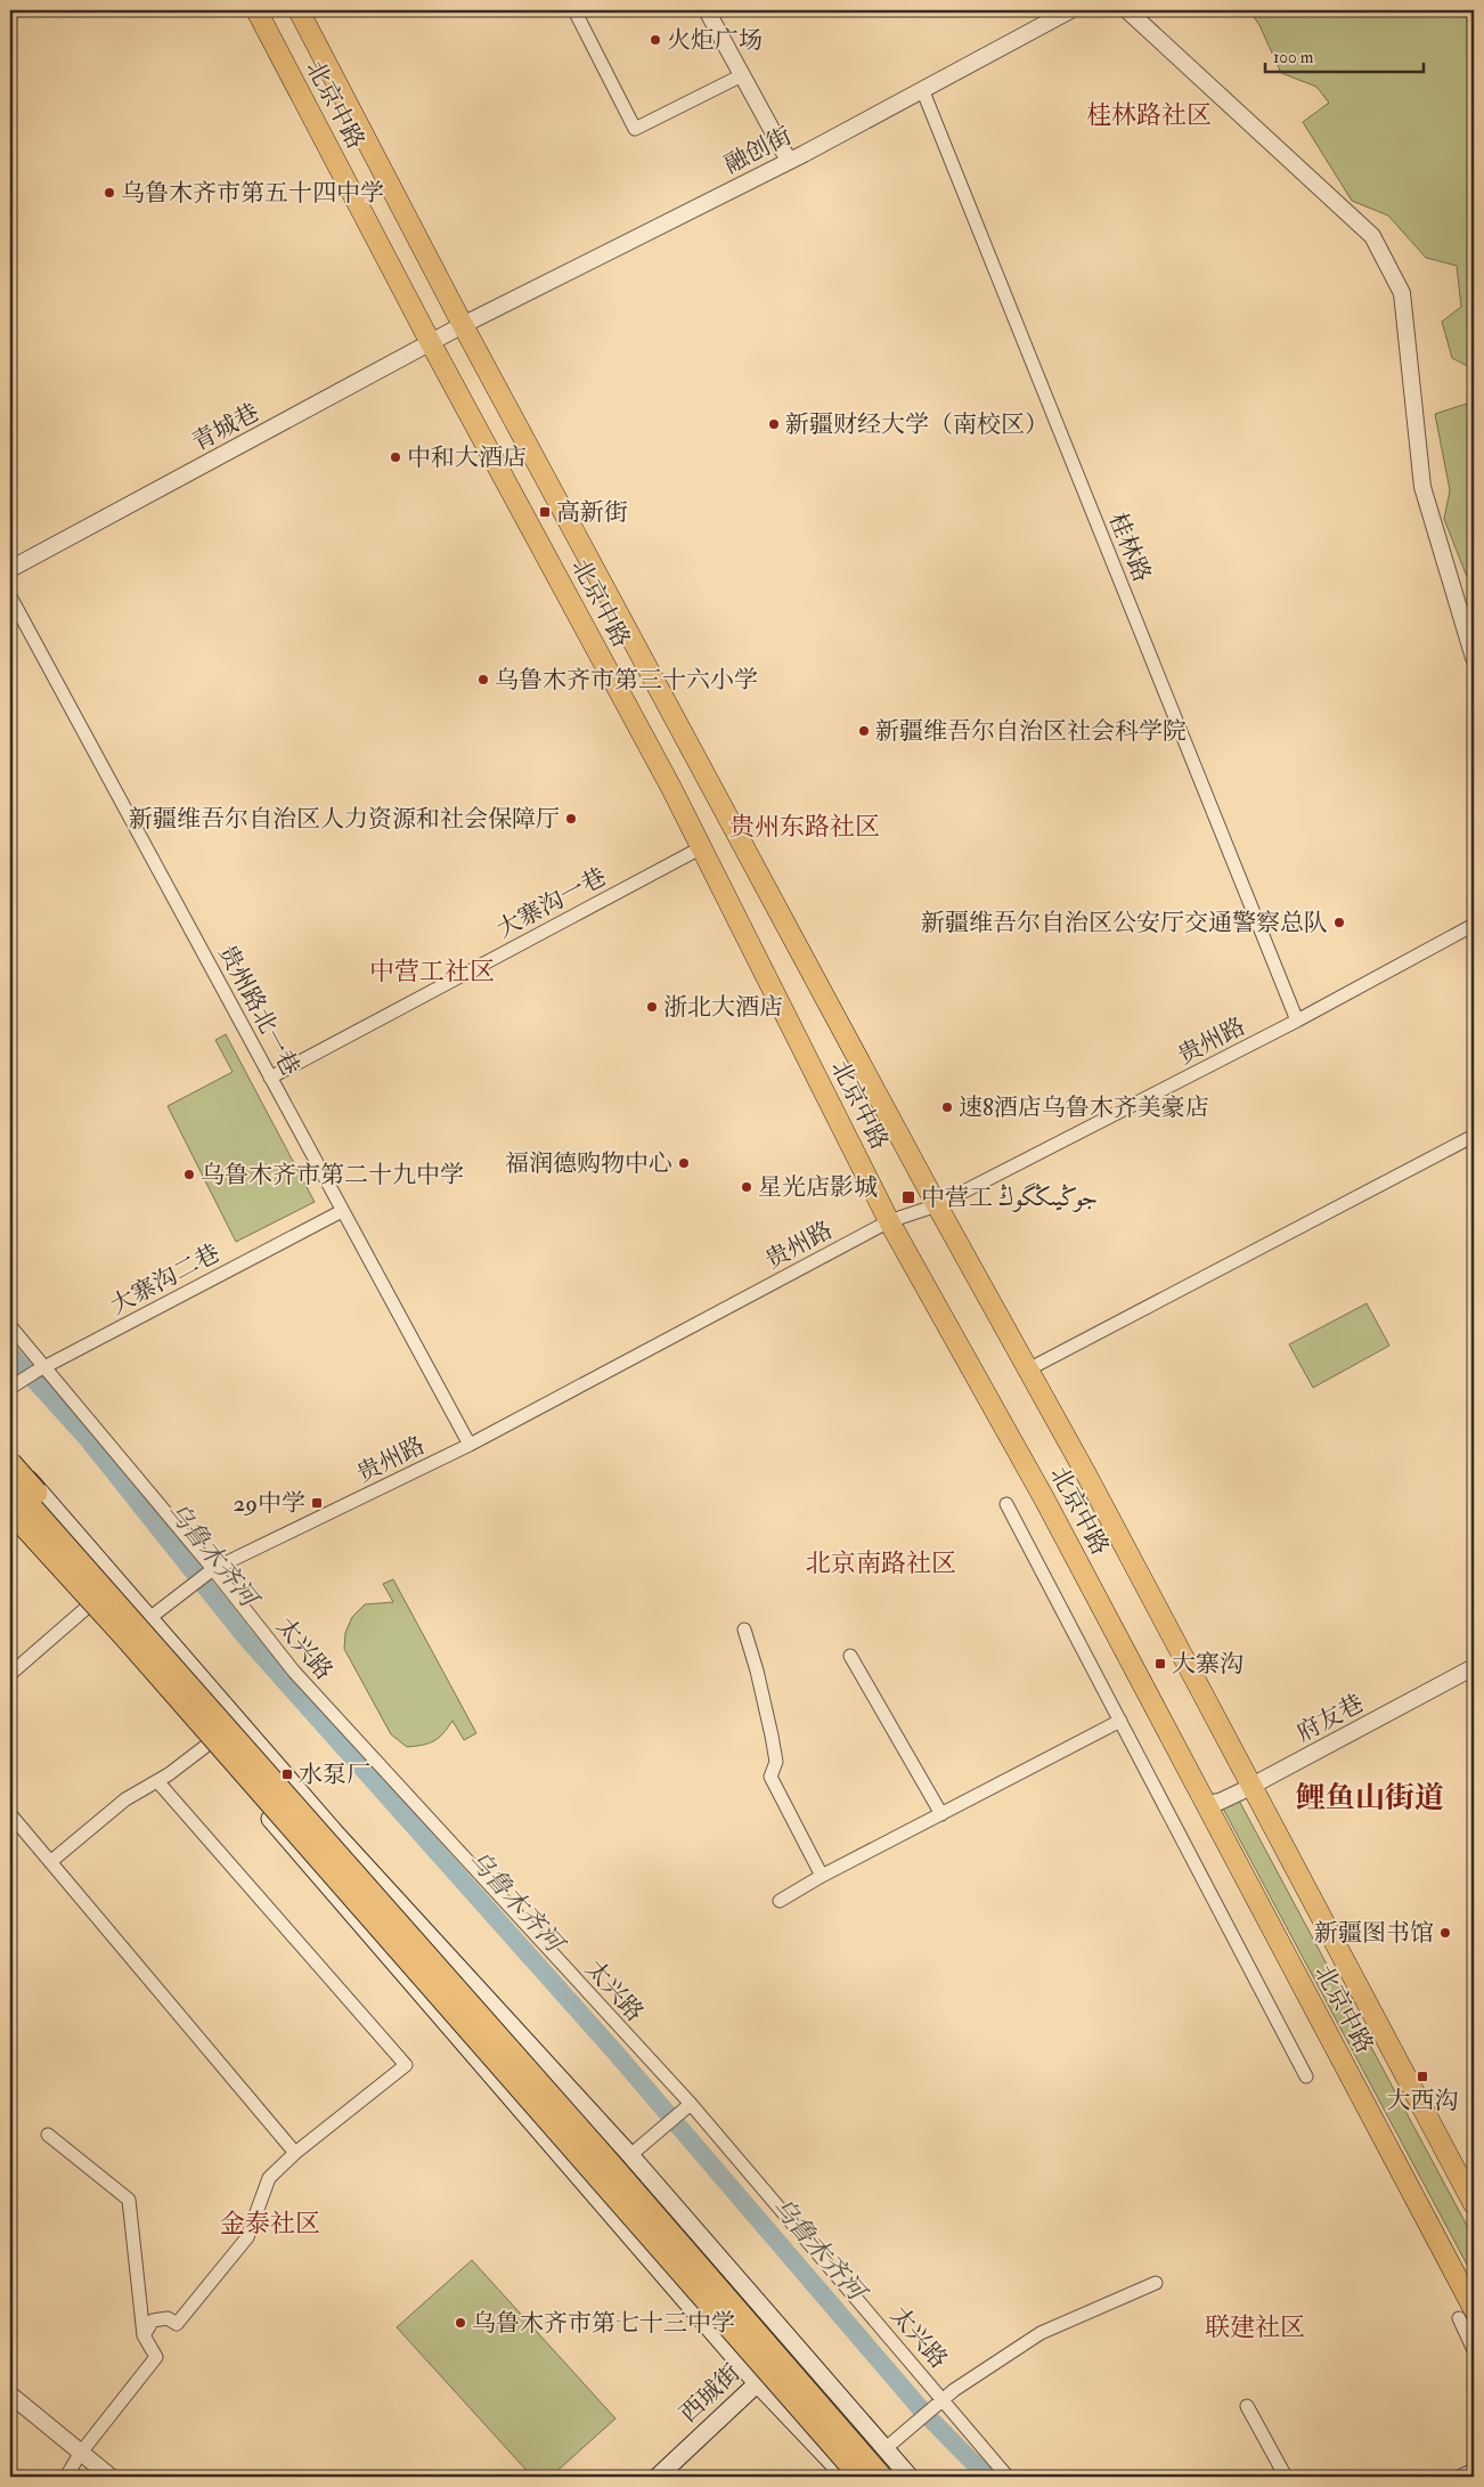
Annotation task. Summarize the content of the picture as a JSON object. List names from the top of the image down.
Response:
{
  "streets": {
    "main road": ["北京中路", "西珹街"],
    "street": [
      "融创街",
      "青城巷",
      "桂林路",
      "大寨沟一巷",
      "贵州路北一巷",
      "贵州路",
      "大寨沟二巷",
      "太兴路",
      "府友巷"
    ]
  },
  "crossings": [
    ["北京中路", "融创街"],
    ["北京中路", "青城巷"],
    ["北京中路", "大寨沟一巷"],
    ["北京中路", "贵州路"],
    ["北京中路", "府友巷"],
    ["融创街", "青城巷"],
    ["融创街", "桂林路"],
    ["桂林路", "贵州路"],
    ["大寨沟一巷", "贵州路北一巷"],
    ["贵州路北一巷", "贵州路"],
    ["贵州路北一巷", "大寨沟二巷"],
    ["贵州路", "太兴路"],
    ["大寨沟二巷", "太兴路"]
  ],
  "districts": [
    "桂林路社区",
    "贵州东路社区",
    "中营工社区",
    "北京南路社区",
    "鲤鱼山街道",
    "金泰社区",
    "联建社区"
  ],
  "water": ["乌鲁木齐河"],
  "places": {
    "other": [
      "火炬广场",
      "乌鲁木齐市第五十四中学",
      "新疆财经大学（南校区）",
      "中和大酒店",
      "乌鲁木齐市第三十六小学",
      "新疆维吾尔自治区社会科学院",
      "新疆维吾尔自治区人力资源和社会保障厅",
      "新疆维吾尔自治区公安厅交通警察总队",
      "浙北大酒店",
      "速8酒店乌鲁木齐美豪店",
      "福润德购物中心",
      "乌鲁木齐市第二十九中学",
      "星光店影城",
      "新疆图书馆",
      "乌鲁木齐市第七十三中学"
    ],
    "transit": [
      "高新街",
      "中营工 جوڭيىڭگوڭ",
      "29中学",
      "大寨沟",
      "水泵厂",
      "大西沟"
    ]
  },
  "scale_bar": "100 m"
}
